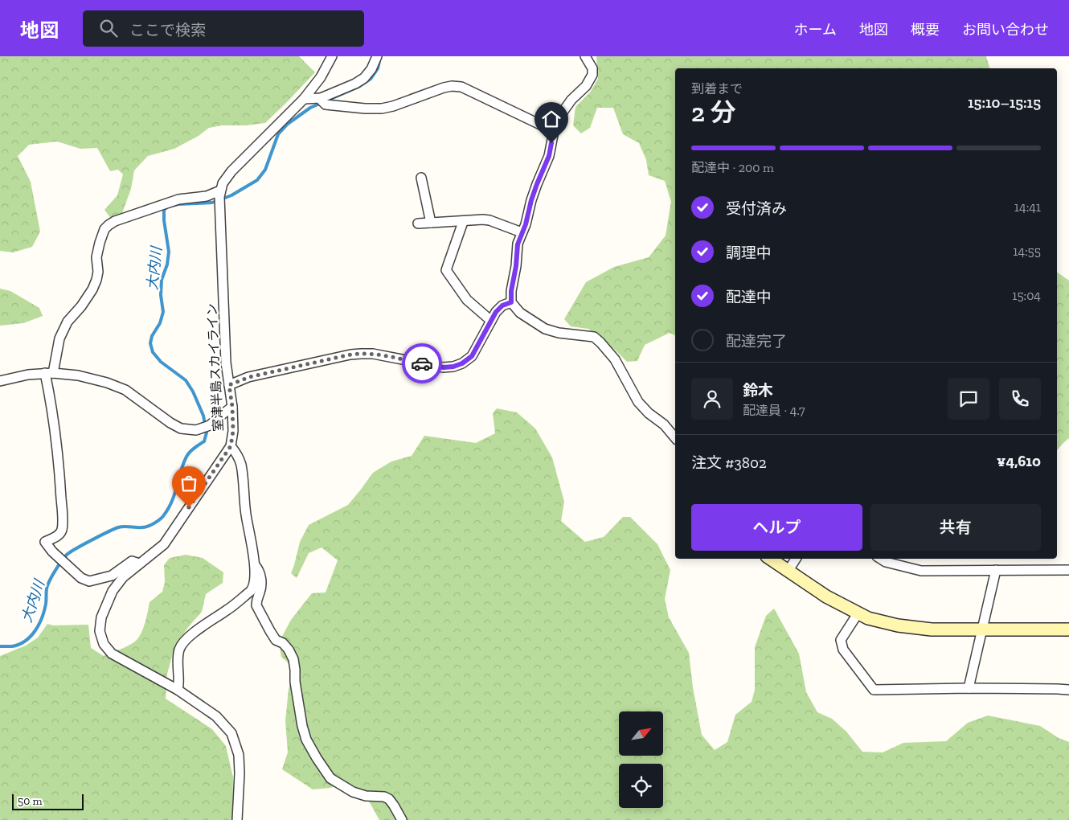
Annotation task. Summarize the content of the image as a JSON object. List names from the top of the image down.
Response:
{
  "streets": {
    "street": ["室津半島スカイライン"]
  },
  "water": ["大内川"],
  "scale_bar": "50 m",
  "north": "top right",
  "page": {
    "header": "地図",
    "search": "ここで検索",
    "nav": [
      "ホーム",
      "地図",
      "概要",
      "お問い合わせ"
    ],
    "heading": ["2 分", "到着まで", "15:10–15:15"],
    "panel": [
      "鈴木",
      "配達員 · 4.7",
      "注文 #3802",
      "¥4,610"
    ],
    "bar": "配達中 · 200 m",
    "list": [
      ["受付済み", "14:41"],
      ["調理中", "14:55"],
      ["配達中", "15:04"],
      "配達完了"
    ],
    "buttons": ["ヘルプ", "共有"],
    "scale": "50 m"
  }
}
